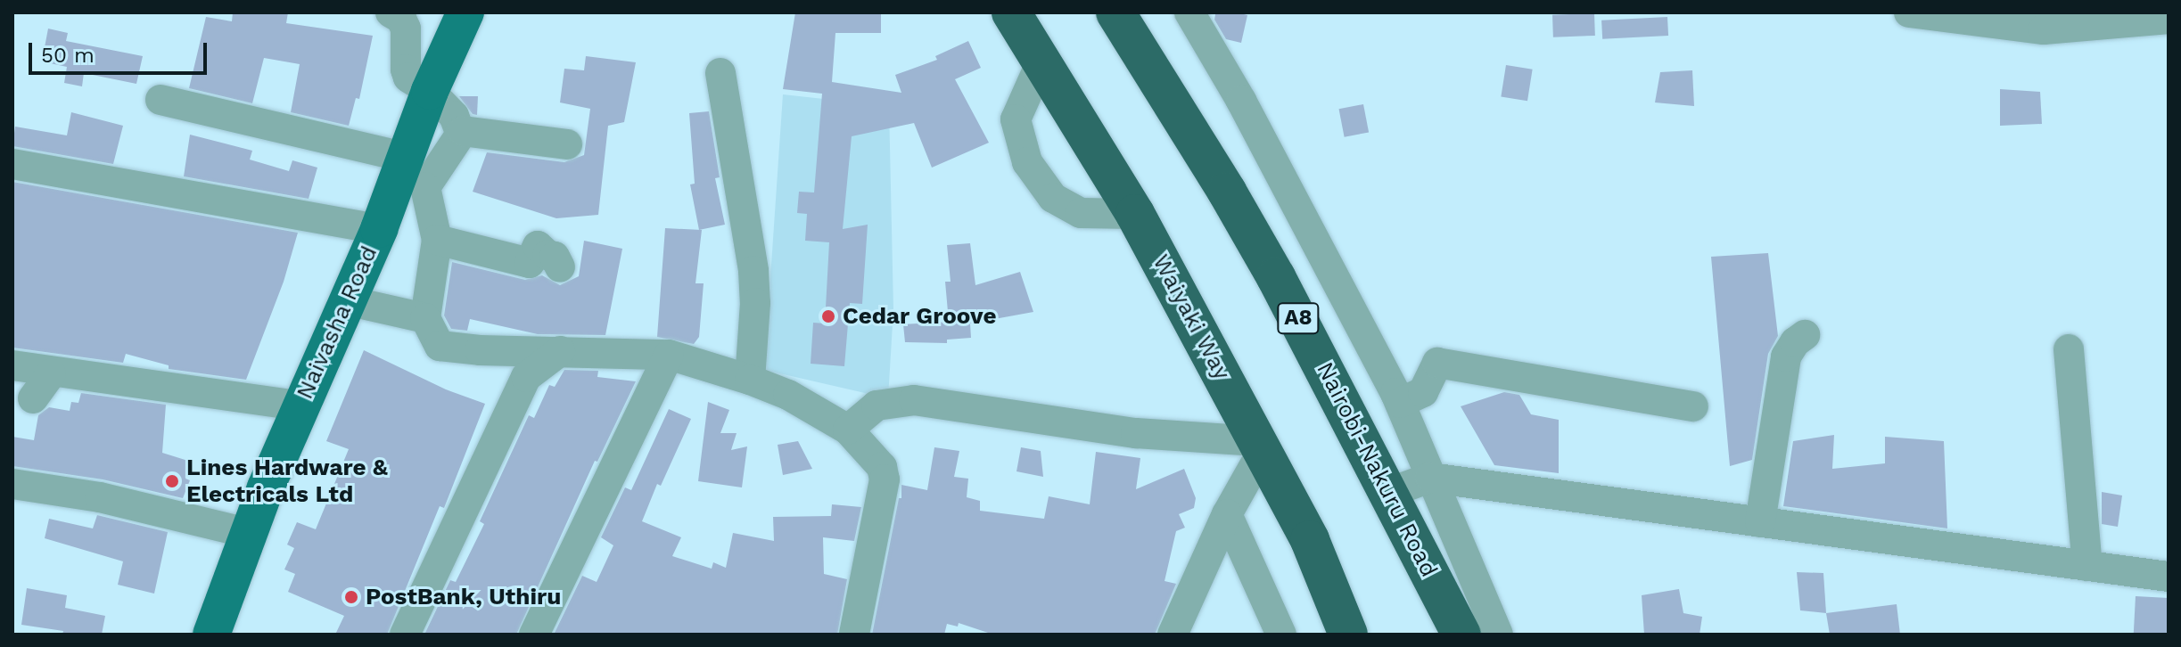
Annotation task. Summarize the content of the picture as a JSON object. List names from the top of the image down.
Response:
{
  "streets": {
    "highway": ["Waiyaki Way", "A8", "Nairobi-Nakuru Road"],
    "main road": ["Naivasha Road"]
  },
  "places": ["Cedar Groove", "Lines Hardware & Electricals Ltd", "PostBank, Uthiru"],
  "scale_bar": "50 m"
}
